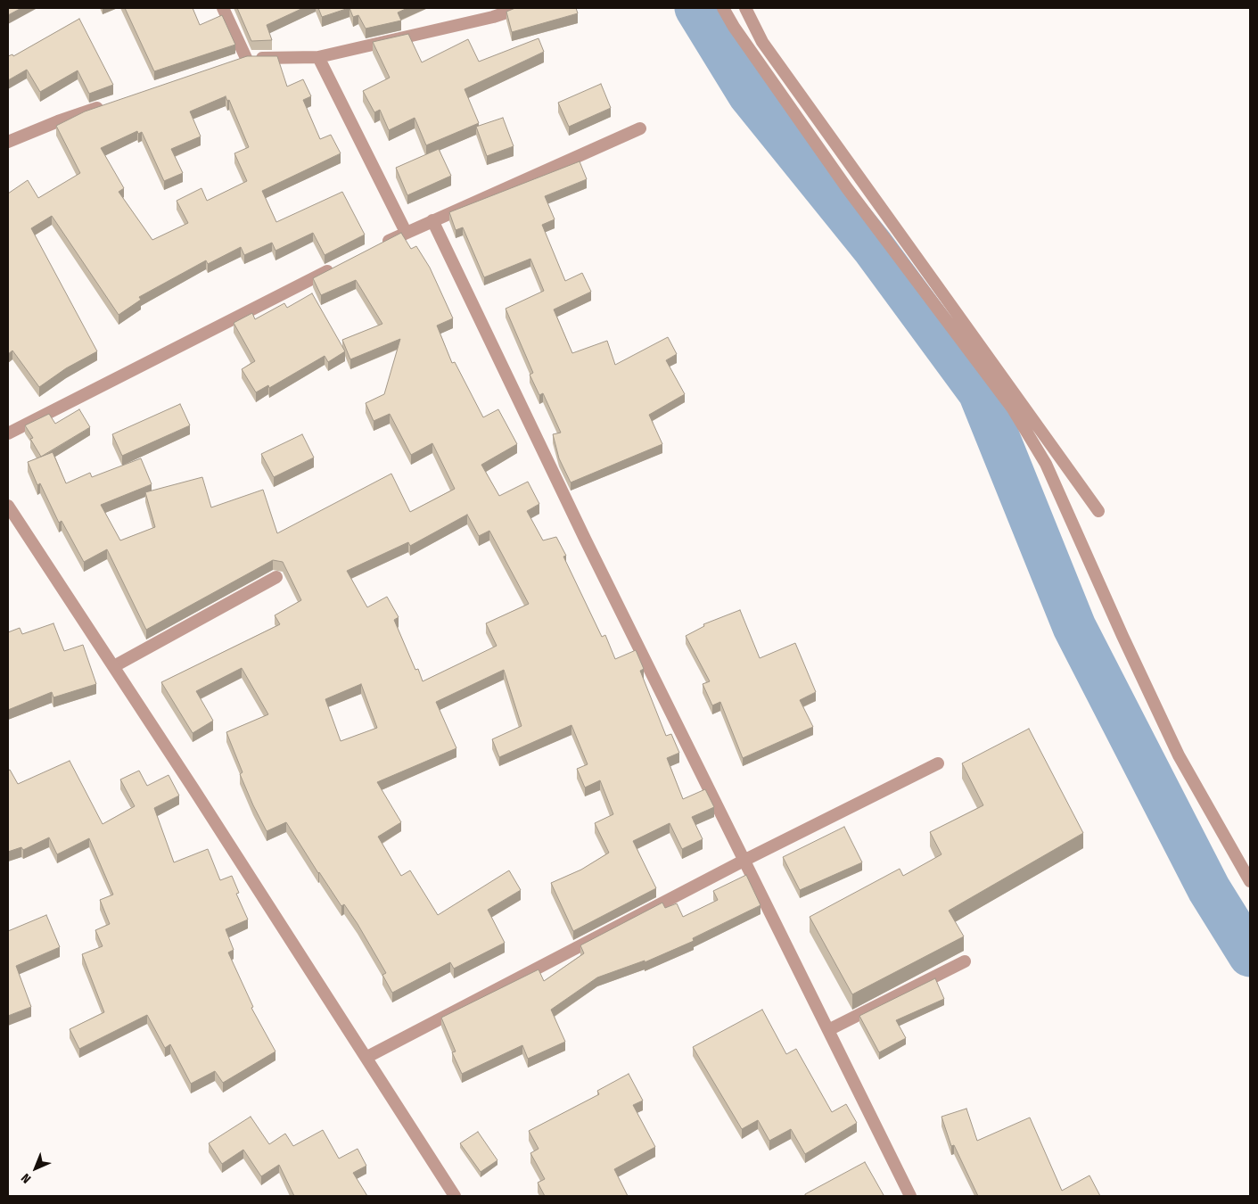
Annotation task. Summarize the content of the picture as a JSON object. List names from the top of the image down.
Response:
{
  "north": "bottom left"
}
